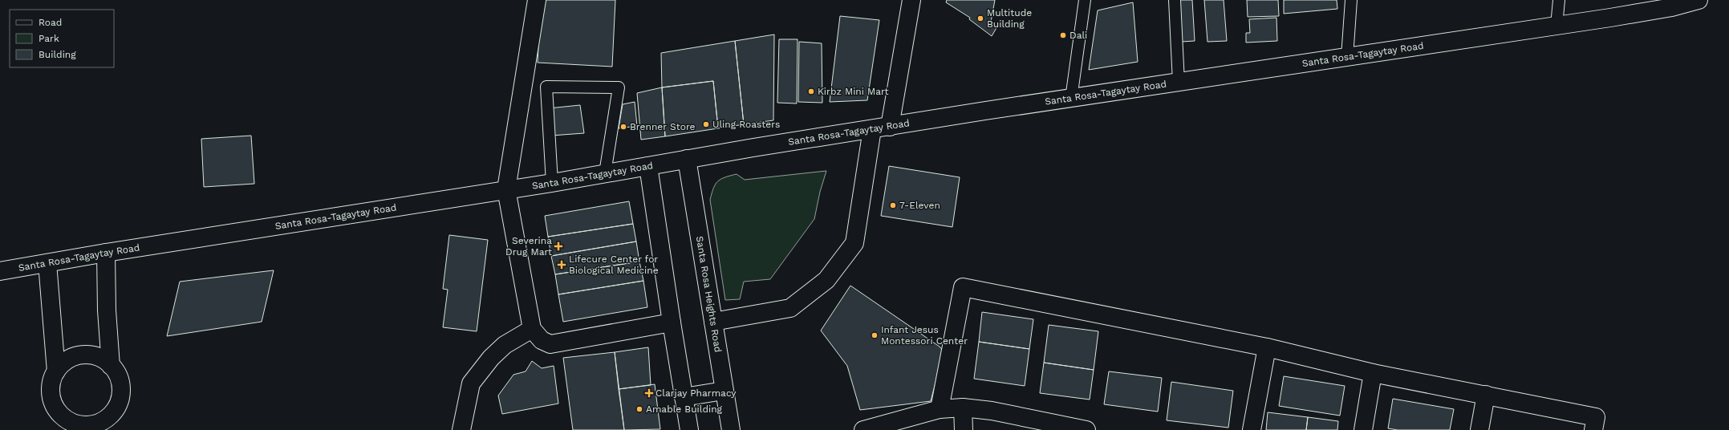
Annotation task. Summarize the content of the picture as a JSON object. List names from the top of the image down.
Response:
{
  "streets": {
    "street": ["Santa Rosa-Tagaytay Road", "Santa Rosa Heights Road"]
  },
  "crossings": [
    ["Santa Rosa-Tagaytay Road", "Santa Rosa Heights Road"]
  ],
  "places": {
    "other": [
      "Multitude Building",
      "Dali",
      "Kirbz Mini Mart",
      "Uling Roasters",
      "Brenner Store",
      "7-Eleven",
      "Infant Jesus Montessori Center",
      "Amable Building"
    ],
    "health": ["Severina Drug Mart", "Lifecure Center for Biological Medicine", "Clarjay Pharmacy"]
  },
  "legend": ["Road", "Park", "Building"]
}
